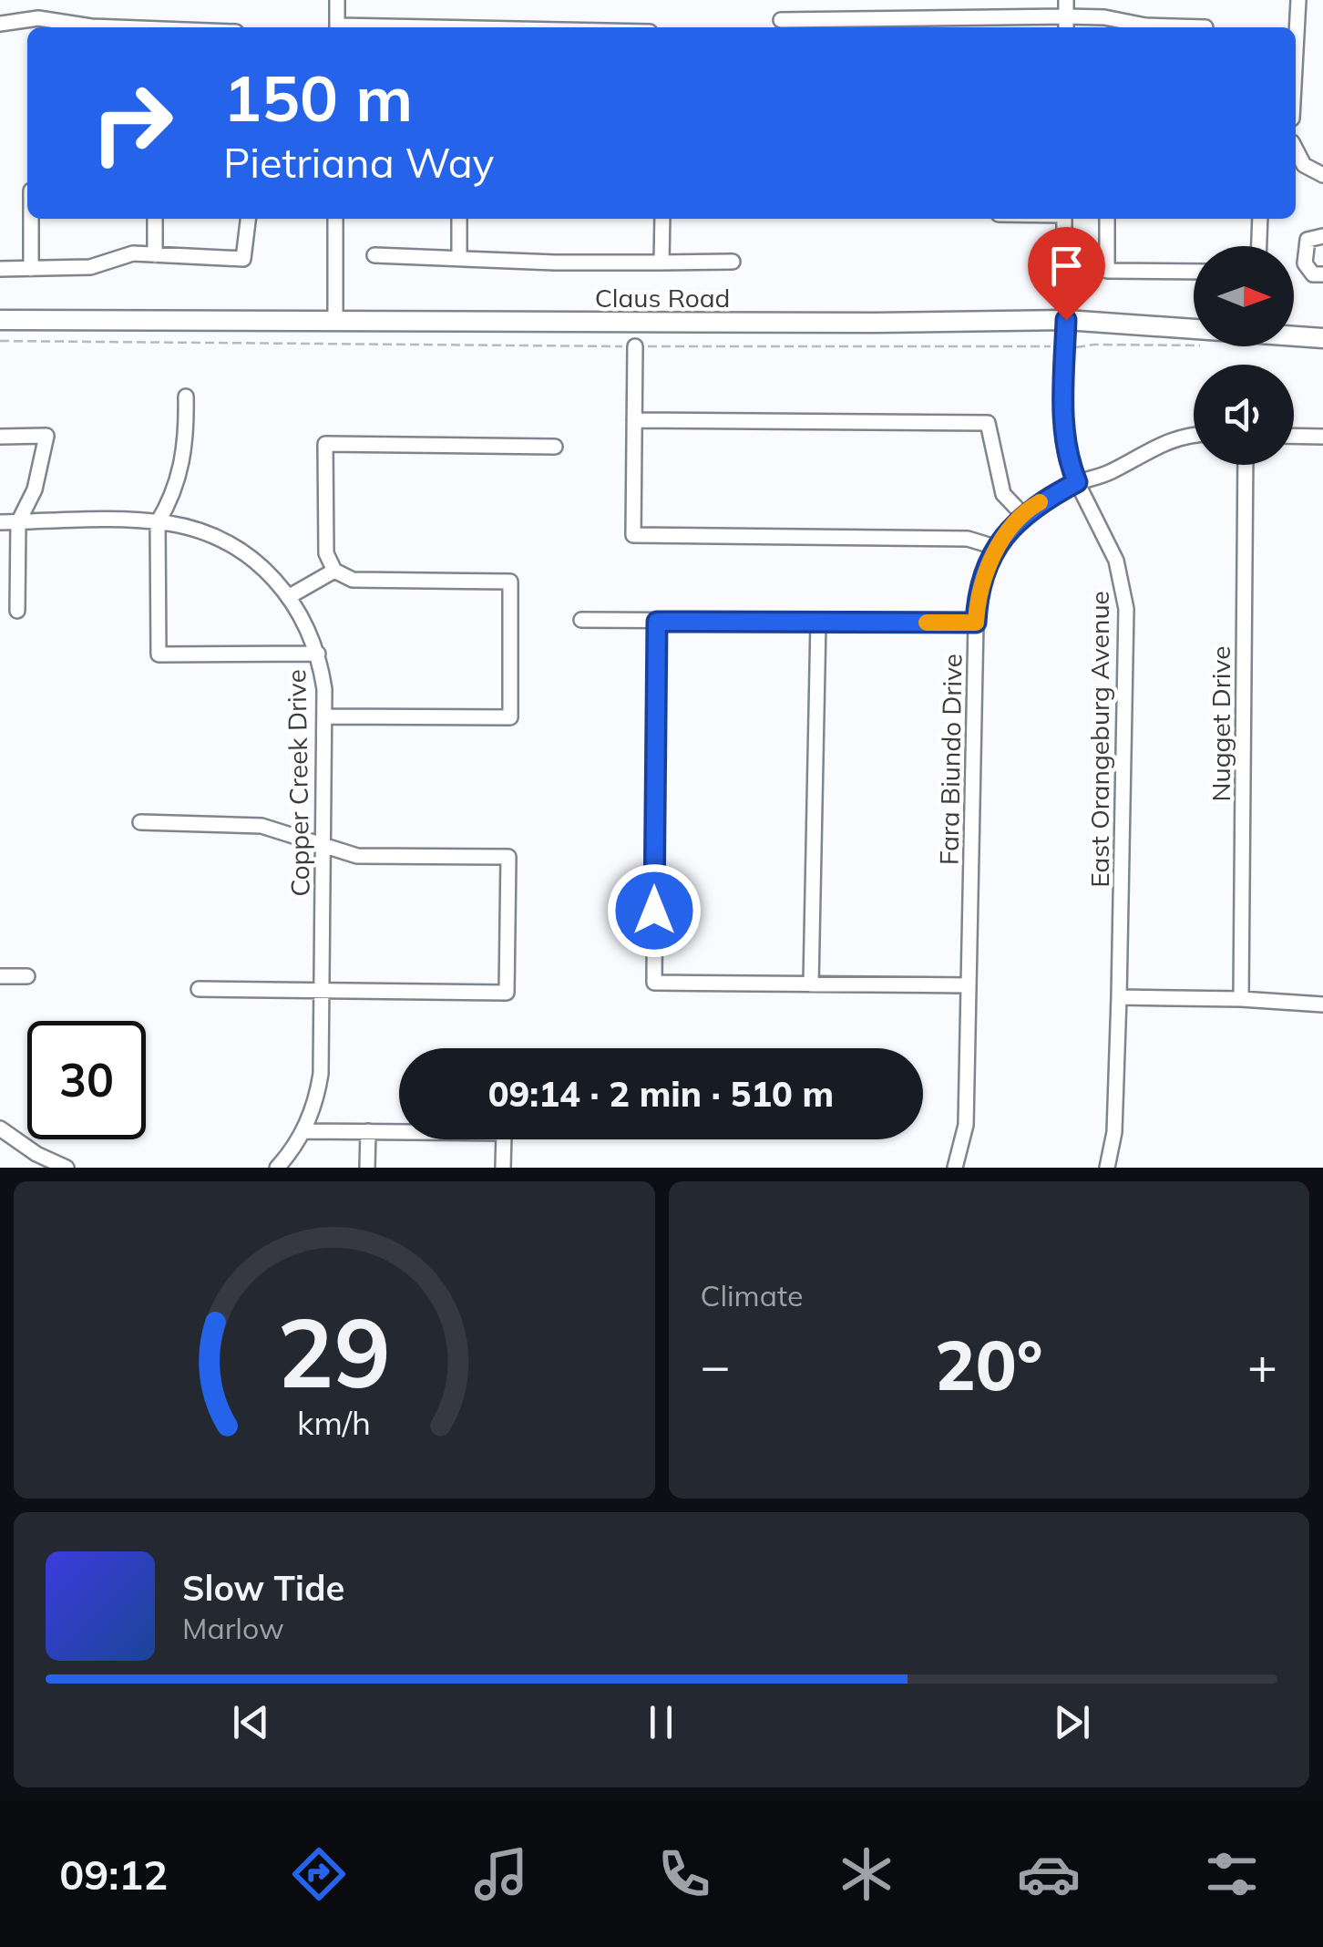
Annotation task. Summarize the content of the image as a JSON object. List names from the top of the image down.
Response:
{
  "streets": {
    "main road": ["Claus Road"],
    "street": [
      "Nugget Drive",
      "East Orangeburg Avenue",
      "Fara Biundo Drive",
      "Copper Creek Drive"
    ]
  },
  "crossings": [
    ["Claus Road", "East Orangeburg Avenue"],
    ["East Orangeburg Avenue", "Fara Biundo Drive"]
  ],
  "north": "right",
  "page": {
    "turn": ["150 m", "Pietriana Way"],
    "limit": "30",
    "trip": "09:14 · 2 min · 510 m",
    "tile": "Climate",
    "heat": ["−", "20°", "+"],
    "song": ["Slow Tide", "Marlow"],
    "tabs": "09:12",
    "gauge": ["29", "km/h"]
  }
}
